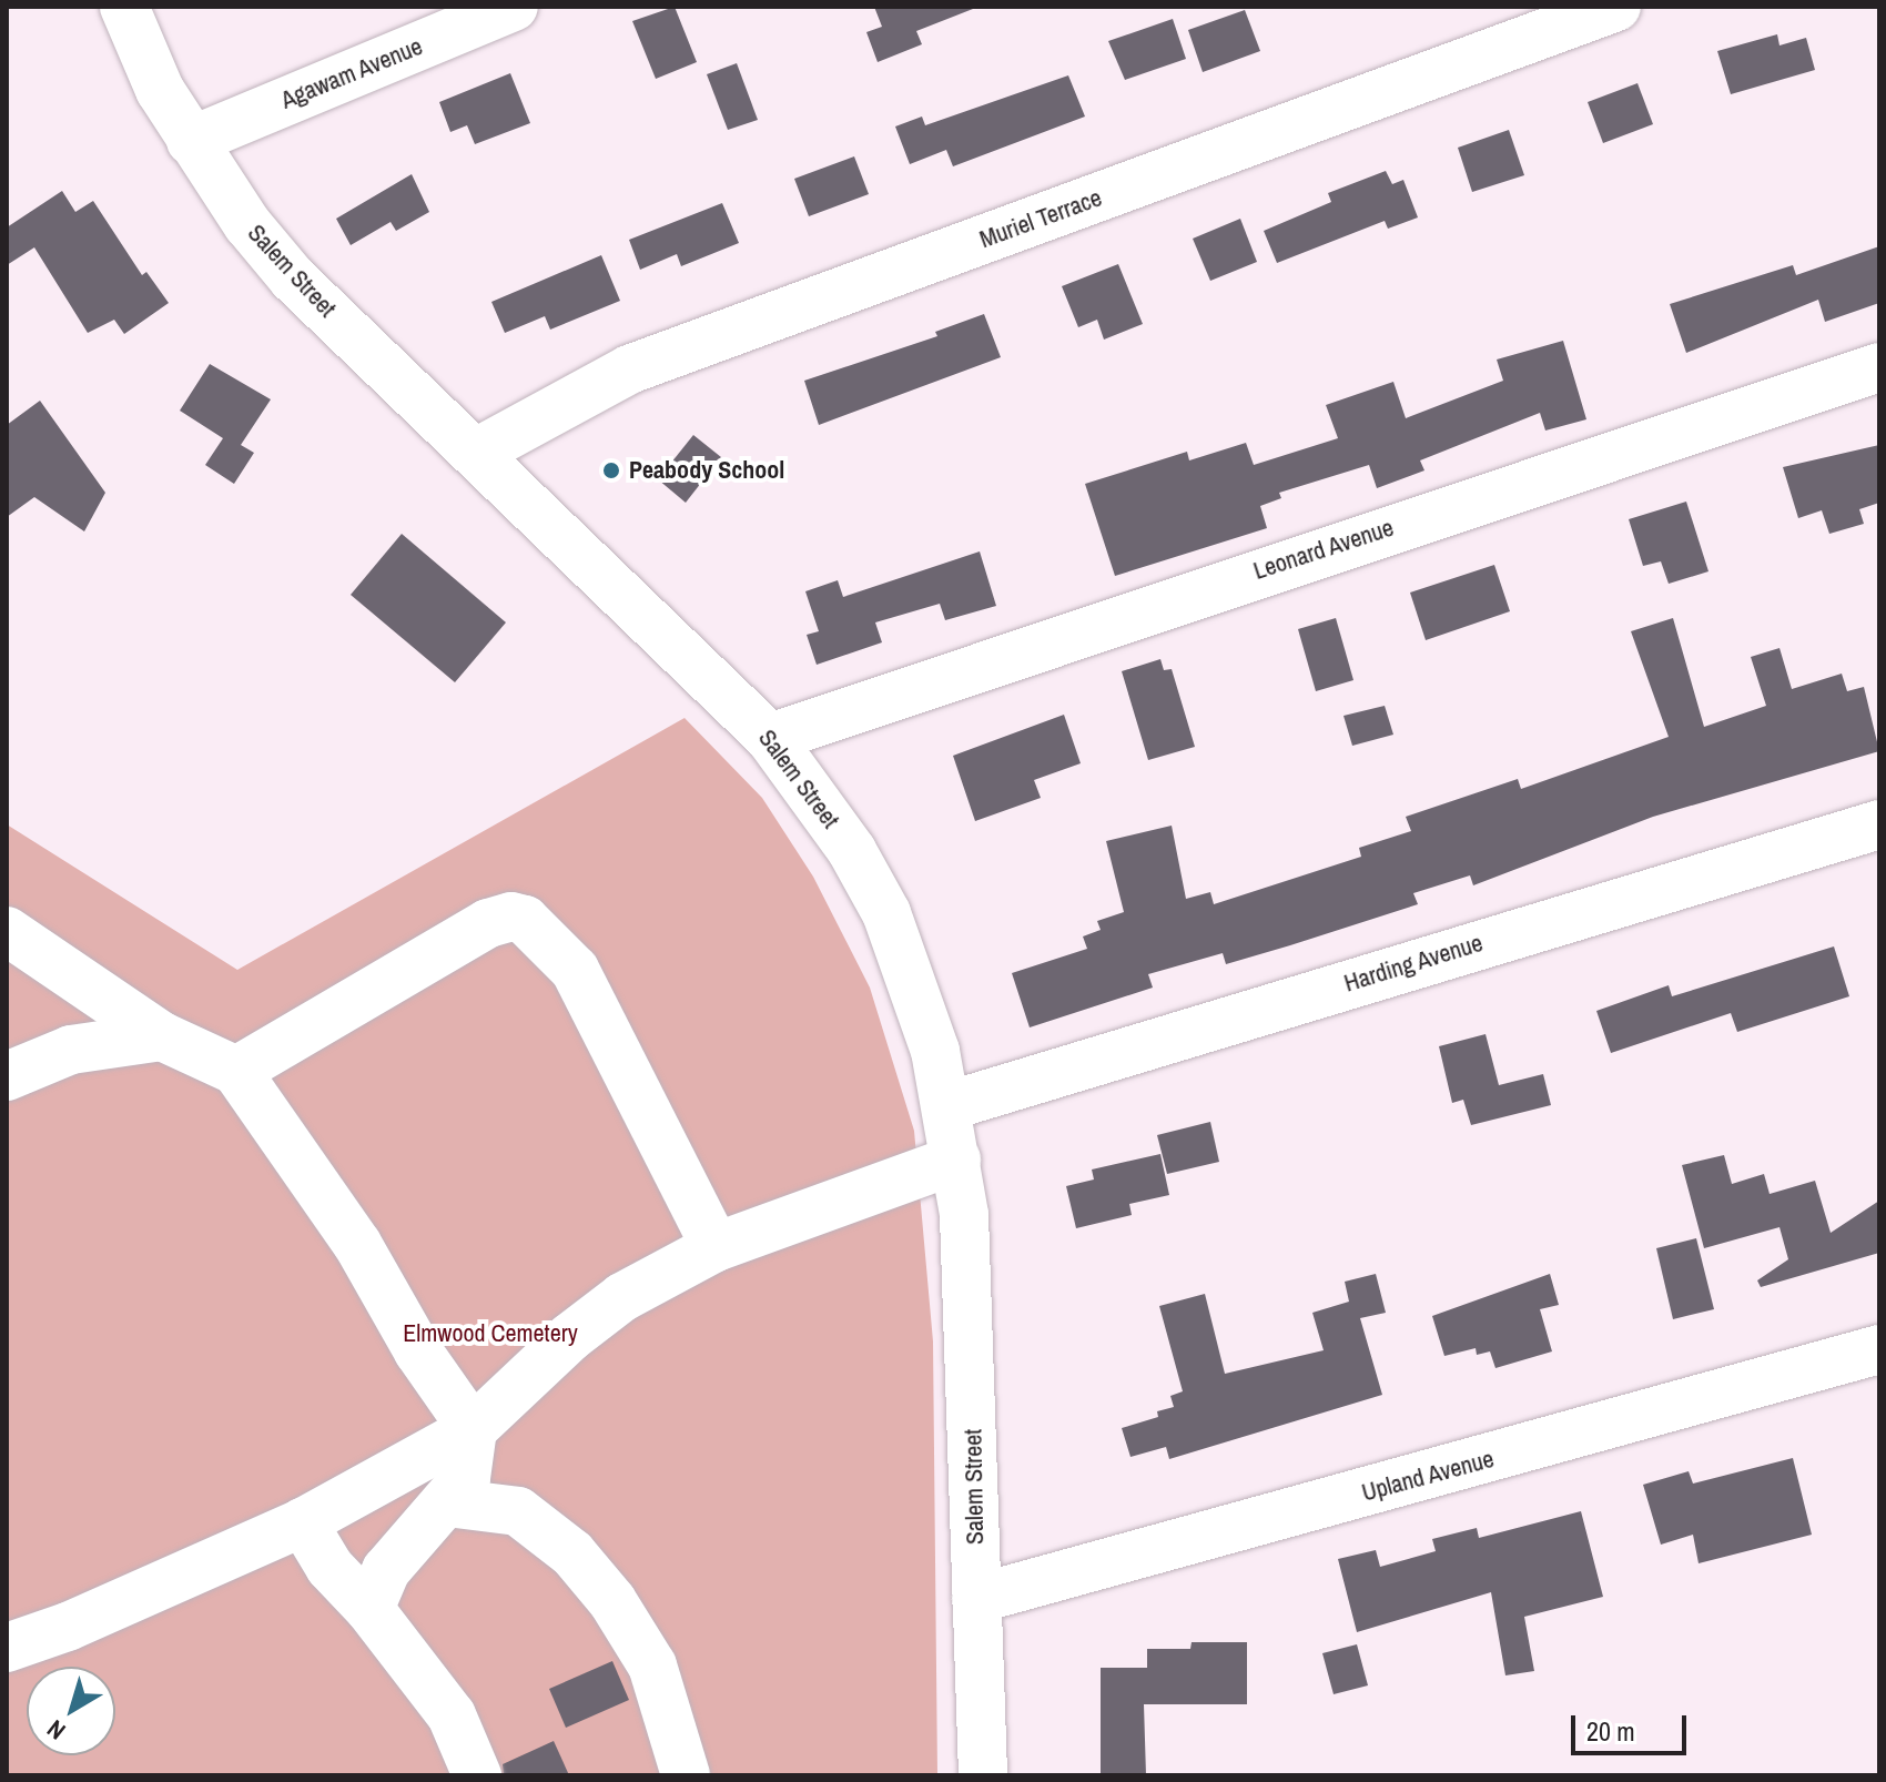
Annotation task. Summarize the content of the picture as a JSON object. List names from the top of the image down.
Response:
{
  "streets": {
    "street": [
      "Agawam Avenue",
      "Muriel Terrace",
      "Salem Street",
      "Leonard Avenue",
      "Harding Avenue",
      "Upland Avenue"
    ]
  },
  "crossings": [
    ["Agawam Avenue", "Salem Street"],
    ["Muriel Terrace", "Salem Street"],
    ["Salem Street", "Leonard Avenue"],
    ["Salem Street", "Harding Avenue"],
    ["Salem Street", "Upland Avenue"]
  ],
  "parks": ["Elmwood Cemetery"],
  "places": ["Peabody School"],
  "scale_bar": "20 m",
  "north": "bottom left"
}
